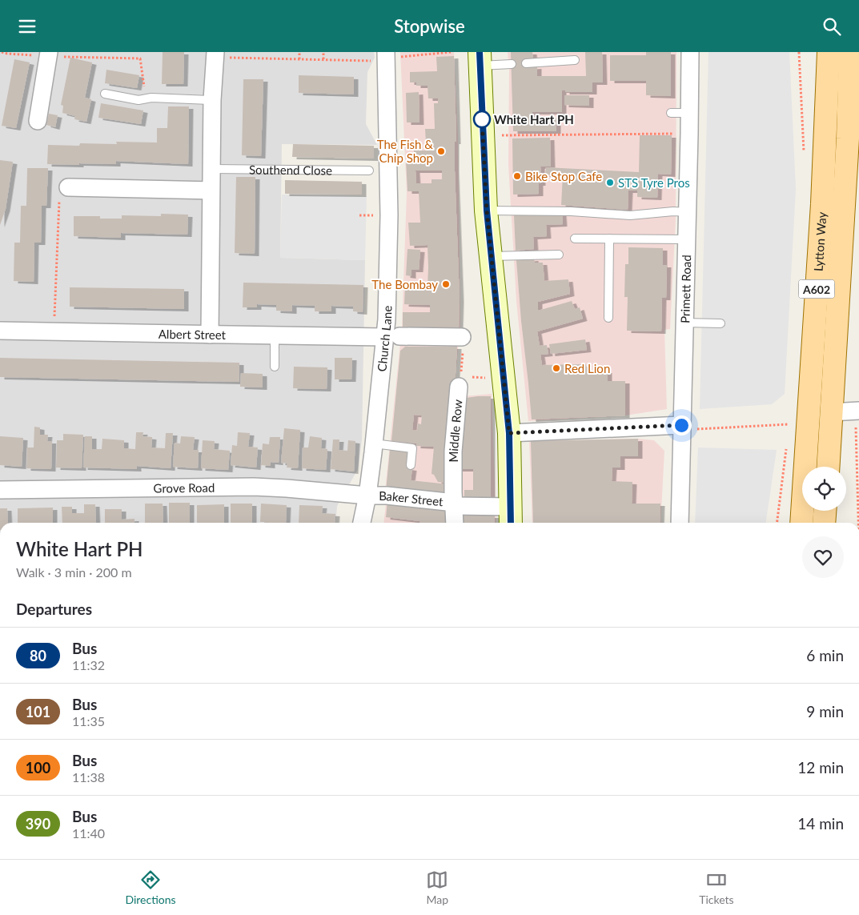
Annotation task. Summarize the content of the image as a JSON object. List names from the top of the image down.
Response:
{
  "streets": {
    "main road": ["Lytton Way", "A602"],
    "street": [
      "Primett Road",
      "Albert Street",
      "Church Lane",
      "Middle Row",
      "Grove Road",
      "Baker Street"
    ],
    "lane": ["Southend Close"]
  },
  "crossings": [
    ["Albert Street", "Church Lane"],
    ["Church Lane", "Grove Road"],
    ["Church Lane", "Baker Street"],
    ["Middle Row", "Baker Street"],
    ["Grove Road", "Baker Street"]
  ],
  "places": [
    "White Hart PH",
    "The Fish & Chip Shop",
    "Bike Stop Cafe",
    "STS Tyre Pros",
    "The Bombay",
    "Red Lion"
  ],
  "lines": ["bus line 80"],
  "page": {
    "header": "Stopwise",
    "heading": [
      ["White Hart PH", "Walk · 3 min · 200 m"],
      "Departures"
    ],
    "list": [
      {
        "mark": "80",
        "name": "Bus",
        "note": "11:32",
        "value": "6 min"
      },
      {
        "mark": "101",
        "name": "Bus",
        "note": "11:35",
        "value": "9 min"
      },
      {
        "mark": "100",
        "name": "Bus",
        "note": "11:38",
        "value": "12 min"
      },
      {
        "mark": "390",
        "name": "Bus",
        "note": "11:40",
        "value": "14 min"
      }
    ],
    "tabs": ["Directions", "Map", "Tickets"]
  }
}
